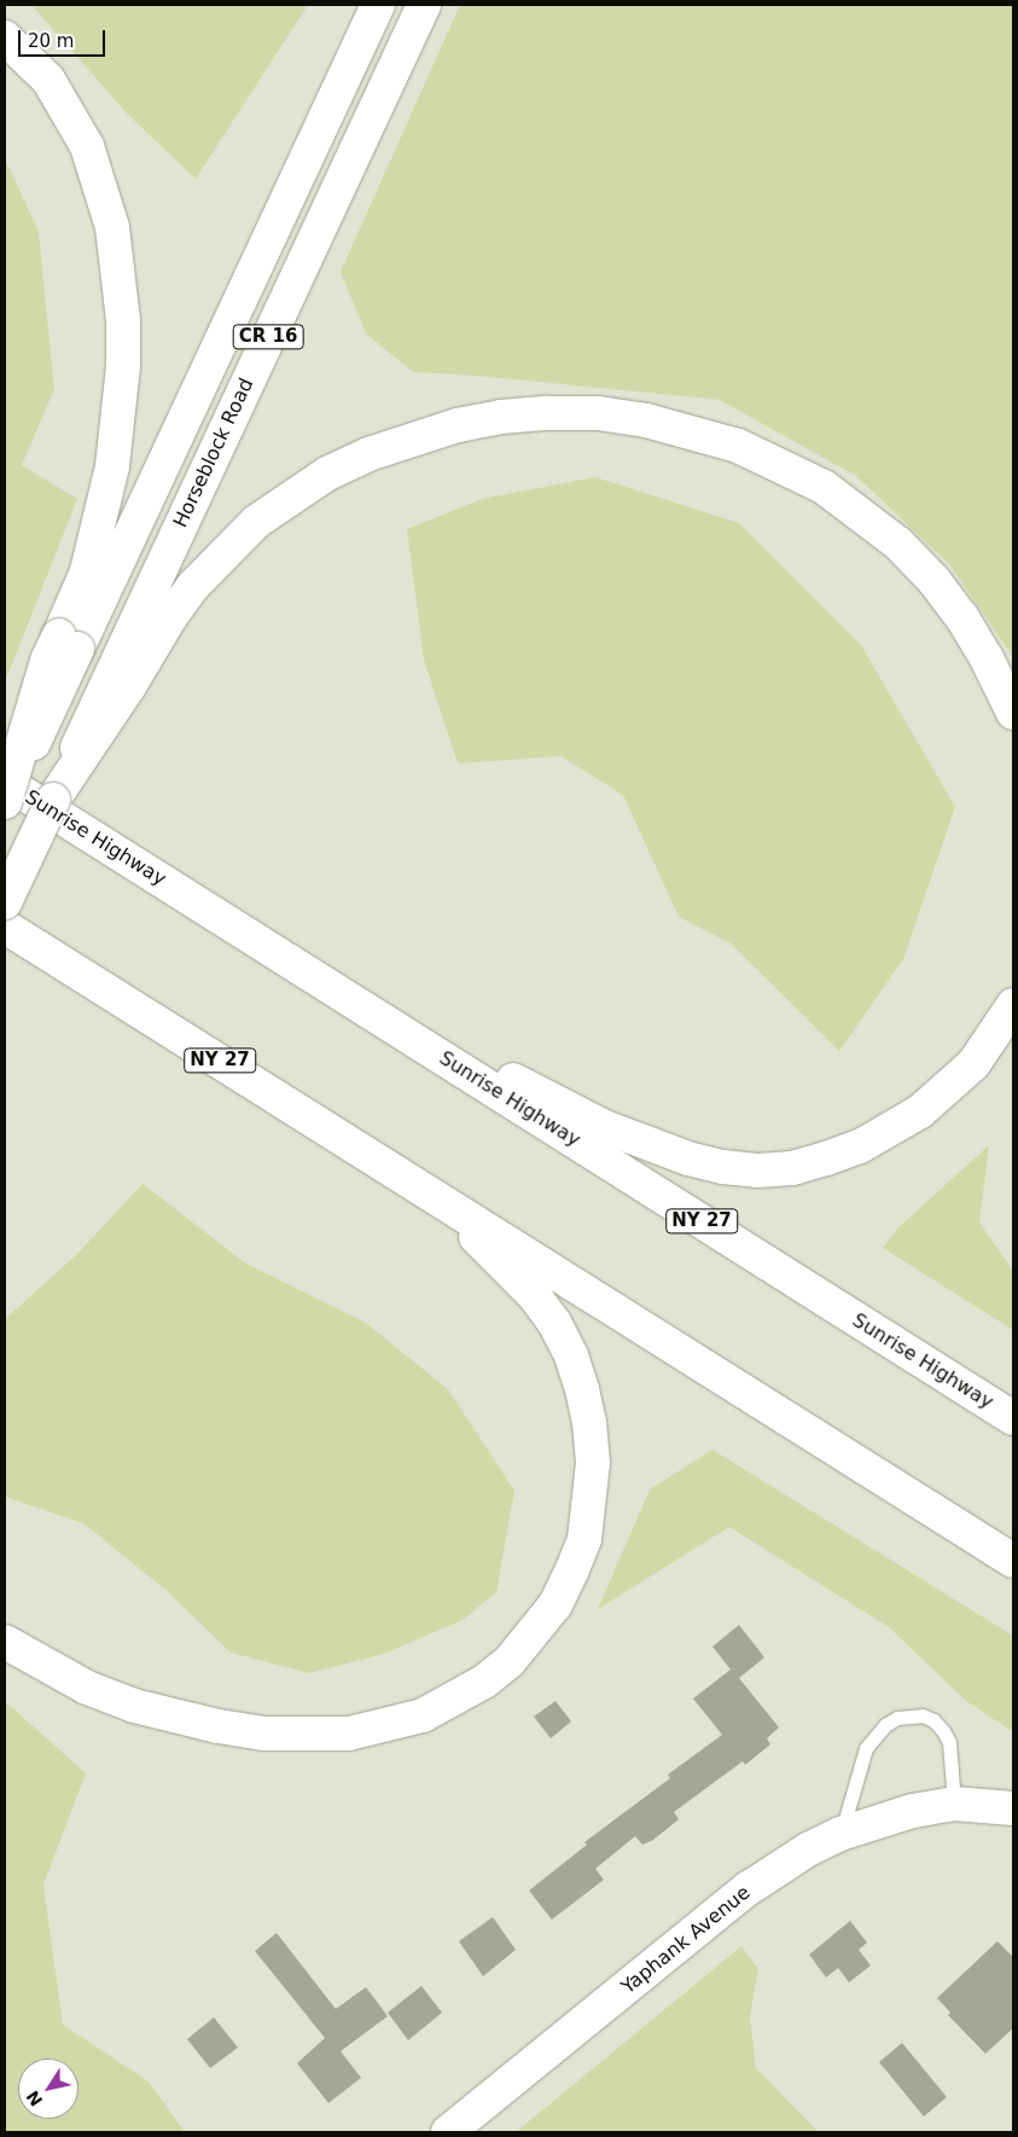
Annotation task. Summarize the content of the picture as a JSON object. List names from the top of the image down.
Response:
{
  "streets": {
    "main road": [
      "CR 16",
      "Horseblock Road",
      "Sunrise Highway",
      "NY 27",
      "Yaphank Avenue"
    ]
  },
  "scale_bar": "20 m",
  "north": "bottom left"
}
